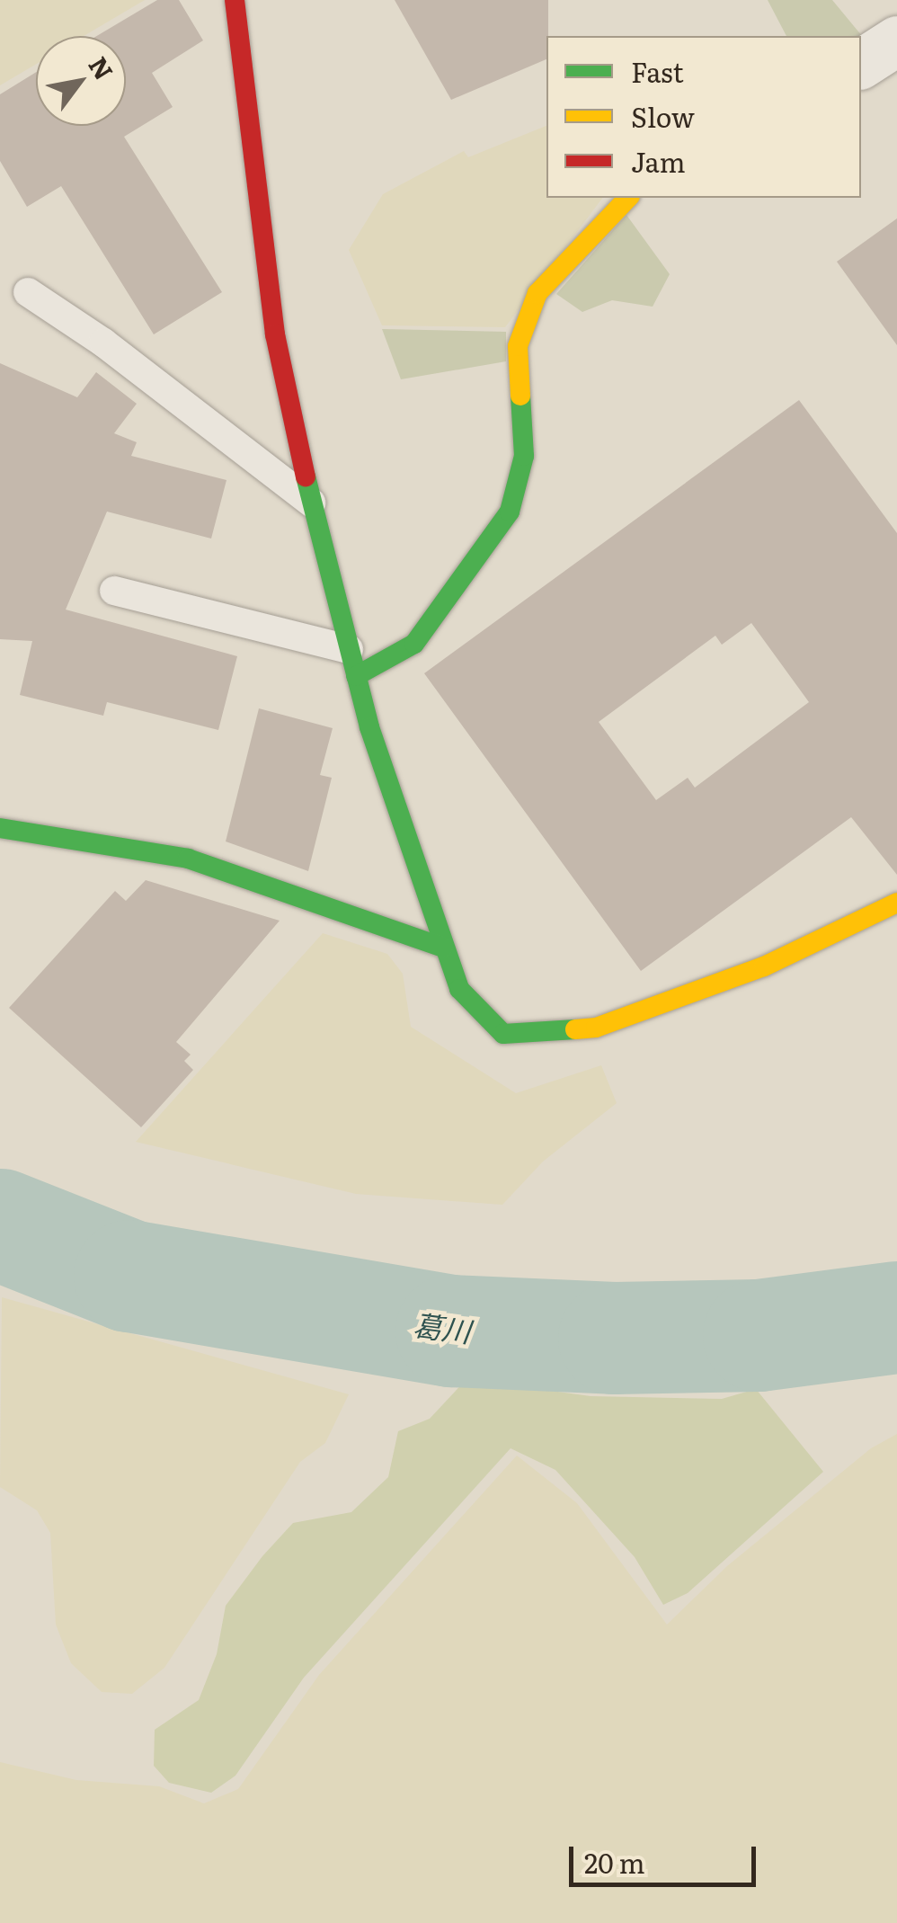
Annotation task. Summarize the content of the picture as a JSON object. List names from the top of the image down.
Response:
{
  "water": ["葛川"],
  "legend": ["Fast", "Slow", "Jam"],
  "scale_bar": "20 m",
  "north": "top right"
}
